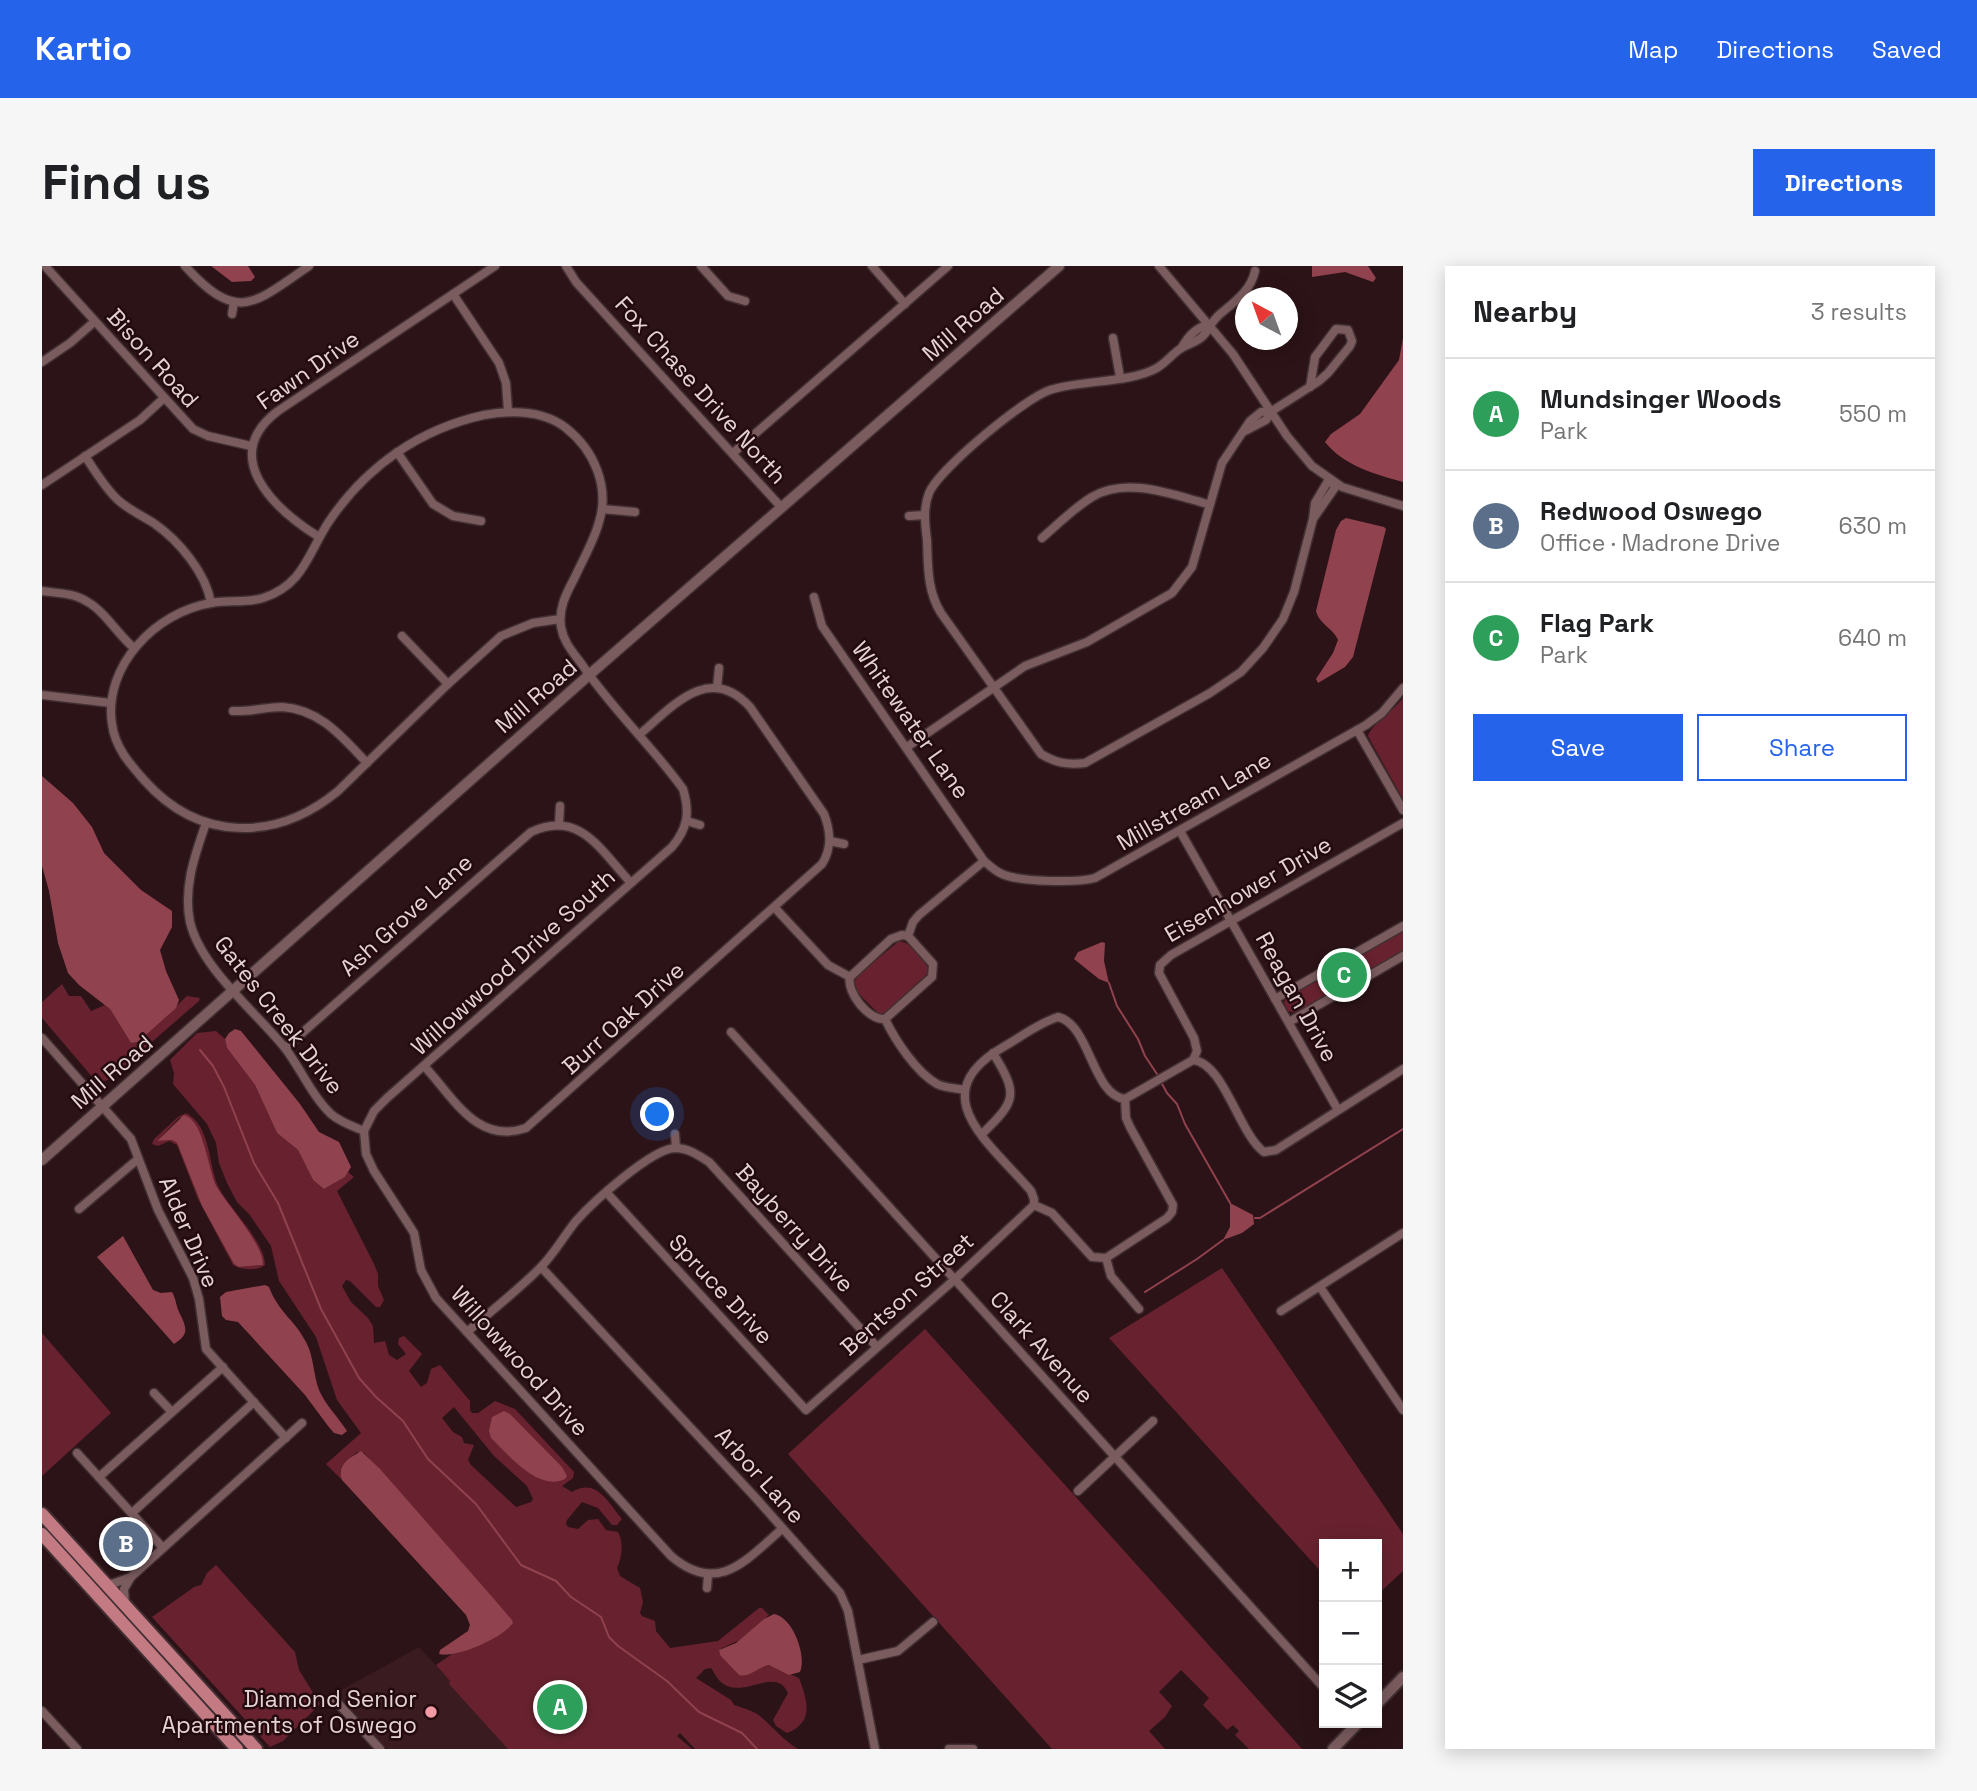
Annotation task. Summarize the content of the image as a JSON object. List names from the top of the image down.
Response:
{
  "streets": {
    "street": [
      "Mill Road",
      "Bison Road",
      "Fawn Drive",
      "Fox Chase Drive North",
      "Whitewater Lane",
      "Millstream Lane",
      "Eisenhower Drive",
      "Ash Grove Lane",
      "Willowwood Drive South",
      "Reagan Drive",
      "Gates Creek Drive",
      "Burr Oak Drive",
      "Bayberry Drive",
      "Alder Drive",
      "Spruce Drive",
      "Bentson Street",
      "Clark Avenue",
      "Willowwood Drive",
      "Arbor Lane"
    ]
  },
  "crossings": [
    ["Mill Road", "Fox Chase Drive North"],
    ["Mill Road", "Gates Creek Drive"],
    ["Mill Road", "Alder Drive"],
    ["Bison Road", "Fawn Drive"],
    ["Whitewater Lane", "Millstream Lane"],
    ["Millstream Lane", "Reagan Drive"],
    ["Eisenhower Drive", "Reagan Drive"],
    ["Ash Grove Lane", "Gates Creek Drive"],
    ["Willowwood Drive South", "Gates Creek Drive"],
    ["Willowwood Drive South", "Burr Oak Drive"],
    ["Willowwood Drive South", "Willowwood Drive"],
    ["Gates Creek Drive", "Willowwood Drive"],
    ["Bayberry Drive", "Bentson Street"],
    ["Spruce Drive", "Bentson Street"],
    ["Bentson Street", "Clark Avenue"]
  ],
  "places": ["Diamond Senior Apartments of Oswego"],
  "north": "top left",
  "page": {
    "header": "Kartio",
    "nav": ["Map", "Directions", "Saved"],
    "buttons": [
      "Directions",
      ["Save", "Share"]
    ],
    "title": "Find us",
    "heading": ["Nearby", "3 results"],
    "list": [
      {
        "mark": "A",
        "name": "Mundsinger Woods",
        "note": "Park",
        "value": "550 m"
      },
      {
        "mark": "B",
        "name": "Redwood Oswego",
        "note": "Office · Madrone Drive",
        "value": "630 m"
      },
      {
        "mark": "C",
        "name": "Flag Park",
        "note": "Park",
        "value": "640 m"
      }
    ],
    "pins": ["C", "B", "A"],
    "map_buttons": ["+", "−"]
  }
}
